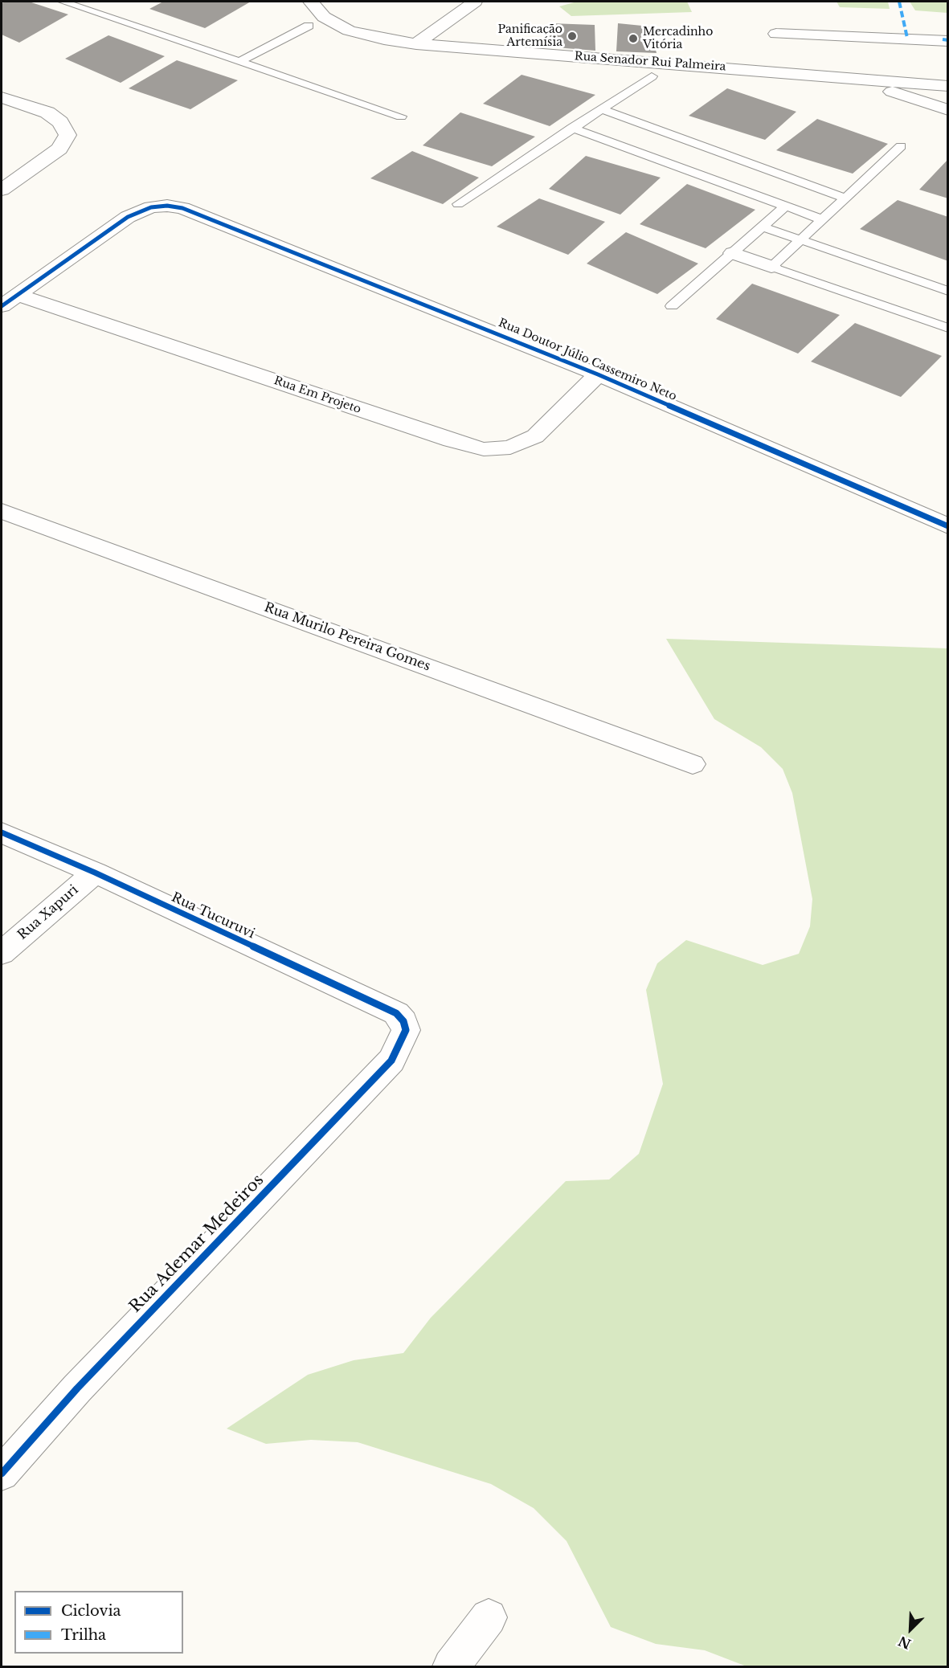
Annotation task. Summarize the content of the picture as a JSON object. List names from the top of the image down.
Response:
{
  "streets": {
    "street": [
      "Rua Senador Rui Palmeira",
      "Rua Doutor Júlio Cassemiro Neto",
      "Rua Em Projeto",
      "Rua Murilo Pereira Gomes",
      "Rua Xapuri",
      "Rua Tucuruvi",
      "Rua Ademar Medeiros"
    ]
  },
  "crossings": [
    ["Rua Doutor Júlio Cassemiro Neto", "Rua Em Projeto"],
    ["Rua Xapuri", "Rua Tucuruvi"],
    ["Rua Tucuruvi", "Rua Ademar Medeiros"]
  ],
  "places": ["Panificação Artemísia", "Mercadinho Vitória"],
  "legend": ["Ciclovia", "Trilha"],
  "north": "bottom left"
}
